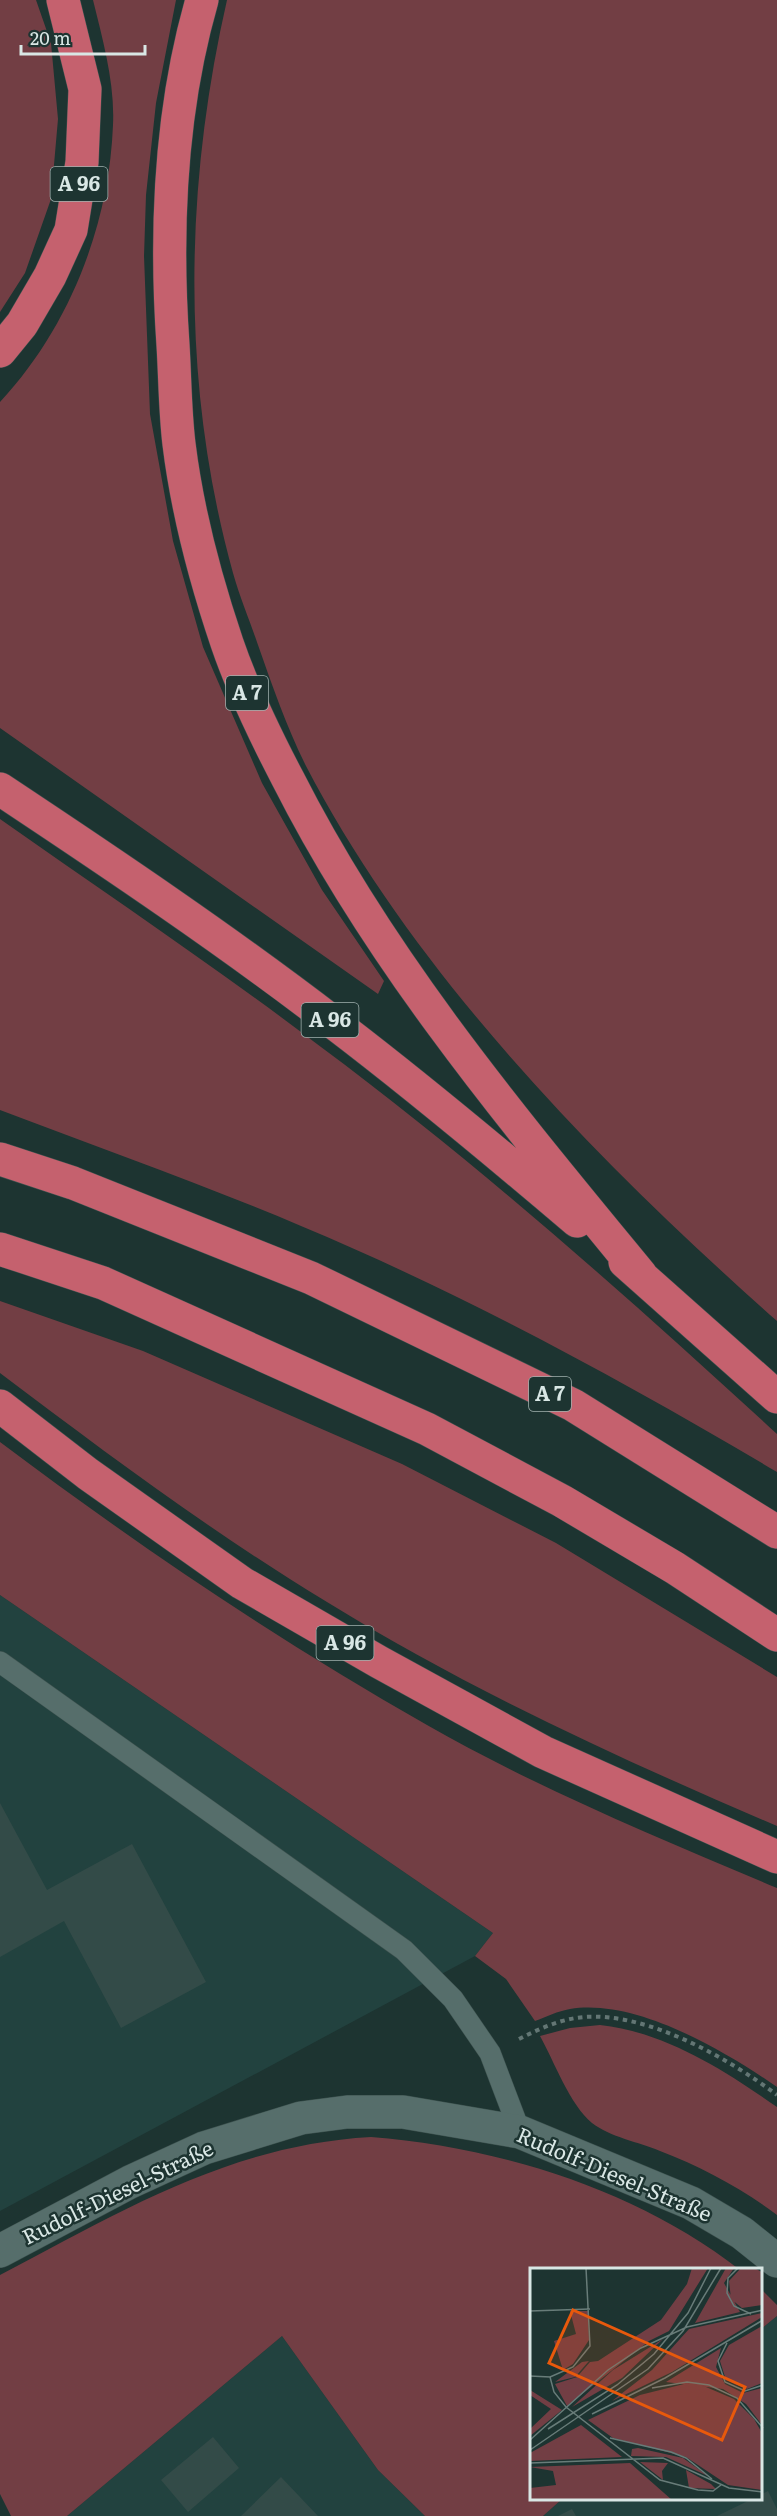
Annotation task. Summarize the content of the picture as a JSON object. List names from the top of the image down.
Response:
{
  "streets": {
    "highway": ["A 96", "A 7"],
    "street": ["Rudolf-Diesel-Straße"]
  },
  "crossings": [
    ["A 96", "A 7"]
  ],
  "scale_bar": "20 m"
}
